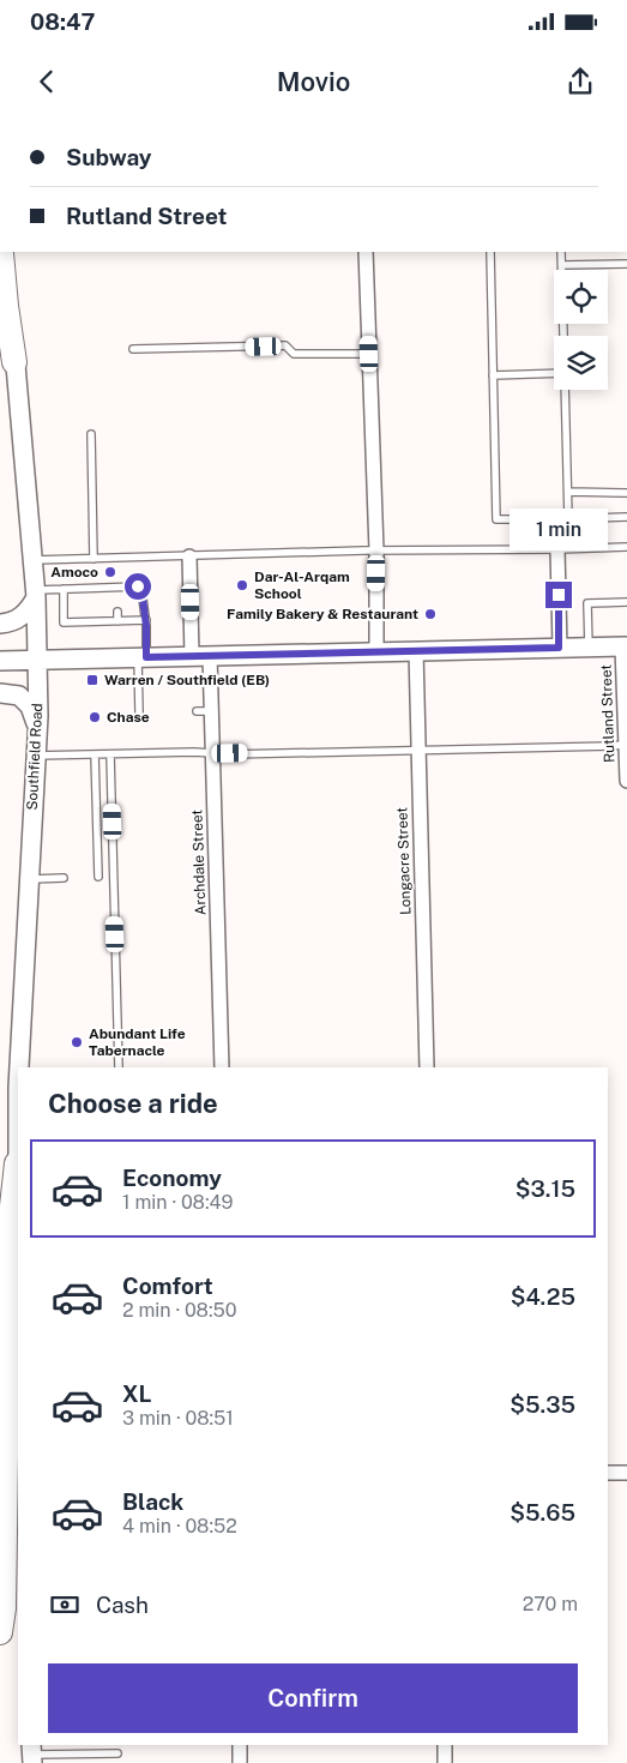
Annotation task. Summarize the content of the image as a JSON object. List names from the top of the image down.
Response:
{
  "streets": {
    "main road": ["Southfield Road"],
    "street": ["Rutland Street", "Longacre Street", "Archdale Street"]
  },
  "places": {
    "other": [
      "Amoco",
      "Dar-Al-Arqam School",
      "Family Bakery & Restaurant",
      "Chase",
      "Abundant Life Tabernacle"
    ],
    "transit": ["Warren / Southfield (EB)"]
  },
  "page": {
    "status": "08:47",
    "header": "Movio",
    "banner": ["Subway", "Rutland Street"],
    "bubble": "1 min",
    "heading": "Choose a ride",
    "list": [
      {
        "name": "Economy",
        "note": "1 min · 08:49",
        "value": "$3.15"
      },
      {
        "name": "Comfort",
        "note": "2 min · 08:50",
        "value": "$4.25"
      },
      {
        "name": "XL",
        "note": "3 min · 08:51",
        "value": "$5.35"
      },
      {
        "name": "Black",
        "note": "4 min · 08:52",
        "value": "$5.65"
      }
    ],
    "pay": ["Cash", "270 m"],
    "buttons": "Confirm"
  }
}
